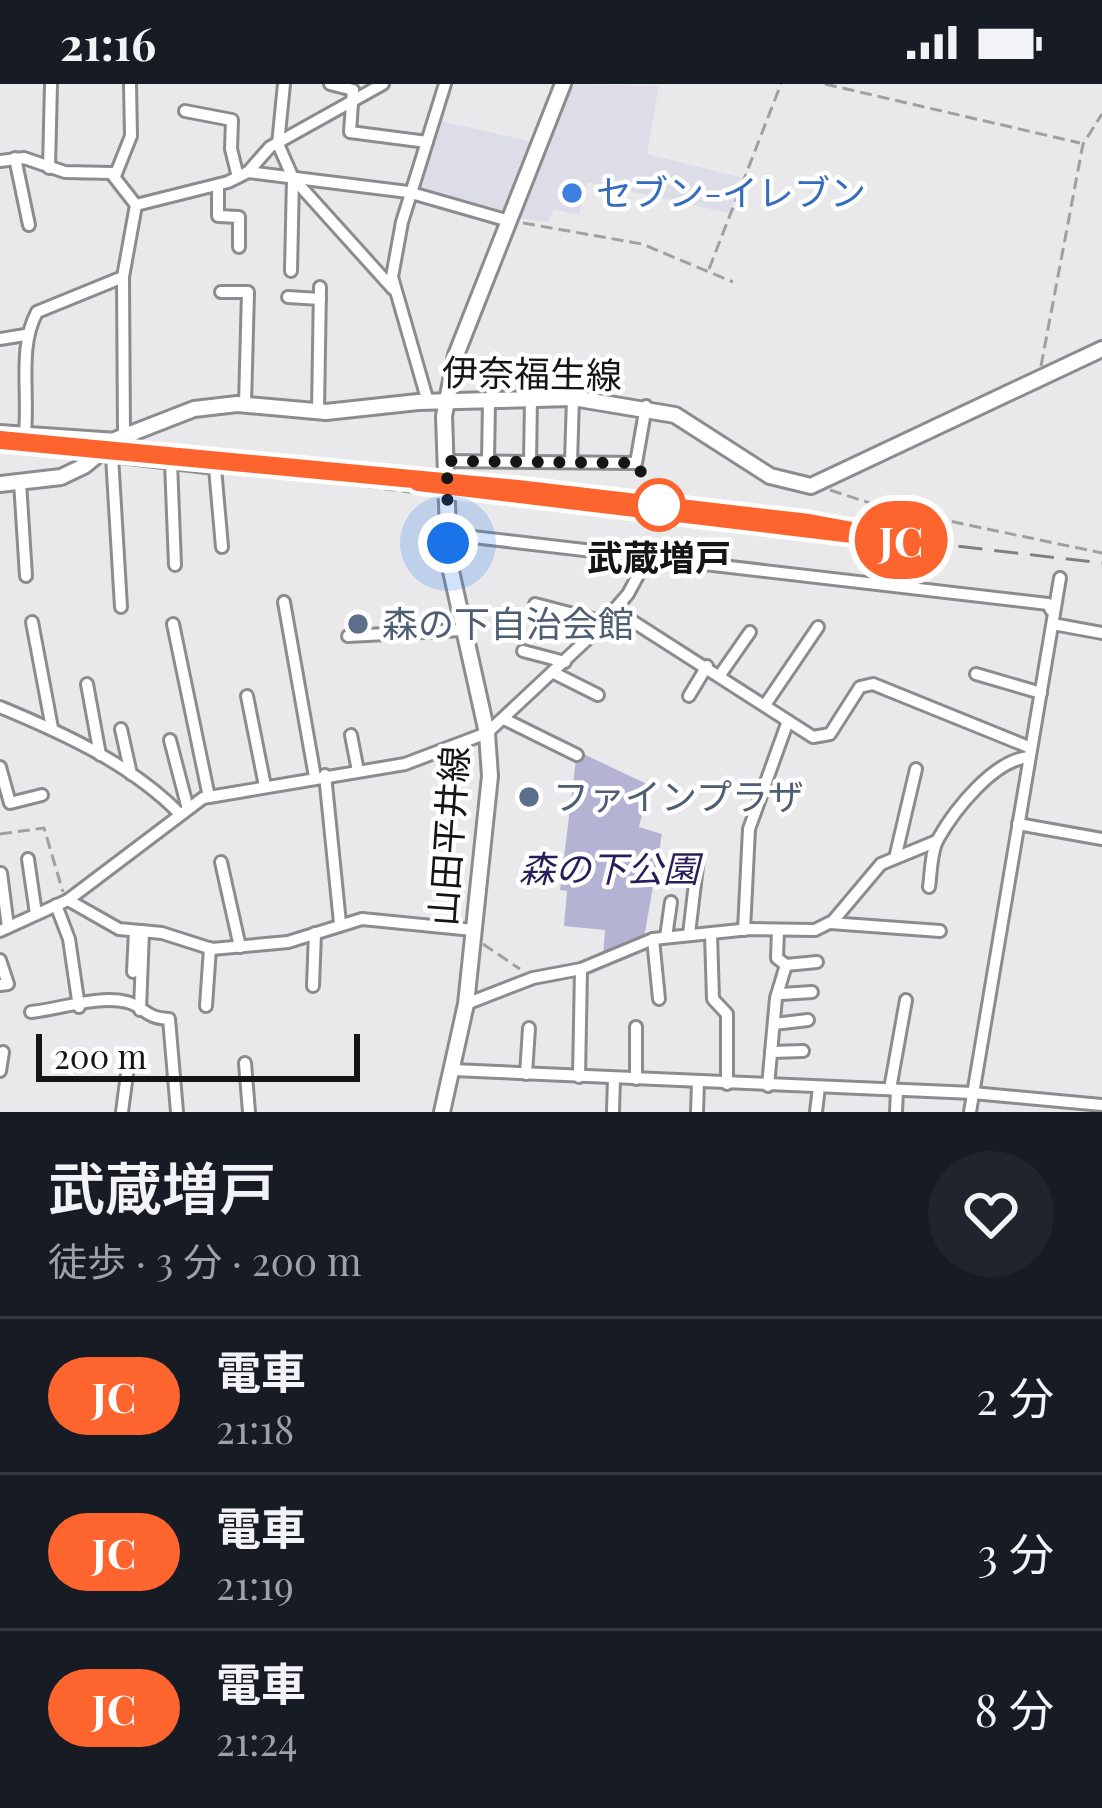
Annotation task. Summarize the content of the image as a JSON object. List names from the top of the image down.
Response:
{
  "streets": {
    "main road": ["伊奈福生線", "山田平井線"]
  },
  "crossings": [
    ["伊奈福生線", "山田平井線"]
  ],
  "parks": ["森の下公園"],
  "places": [
    "セブン-イレブン",
    "武蔵増戸",
    "森の下自治会館",
    "ファインプラザ"
  ],
  "scale_bar": "200 m",
  "page": {
    "status": "21:16",
    "on_map": "JC",
    "scale": "200 m",
    "heading": ["武蔵増戸", "徒歩 · 3 分 · 200 m"],
    "list": [
      {
        "mark": "JC",
        "name": "電車",
        "note": "21:18",
        "value": "2 分"
      },
      {
        "mark": "JC",
        "name": "電車",
        "note": "21:19",
        "value": "3 分"
      },
      {
        "mark": "JC",
        "name": "電車",
        "note": "21:24",
        "value": "8 分"
      }
    ]
  }
}
